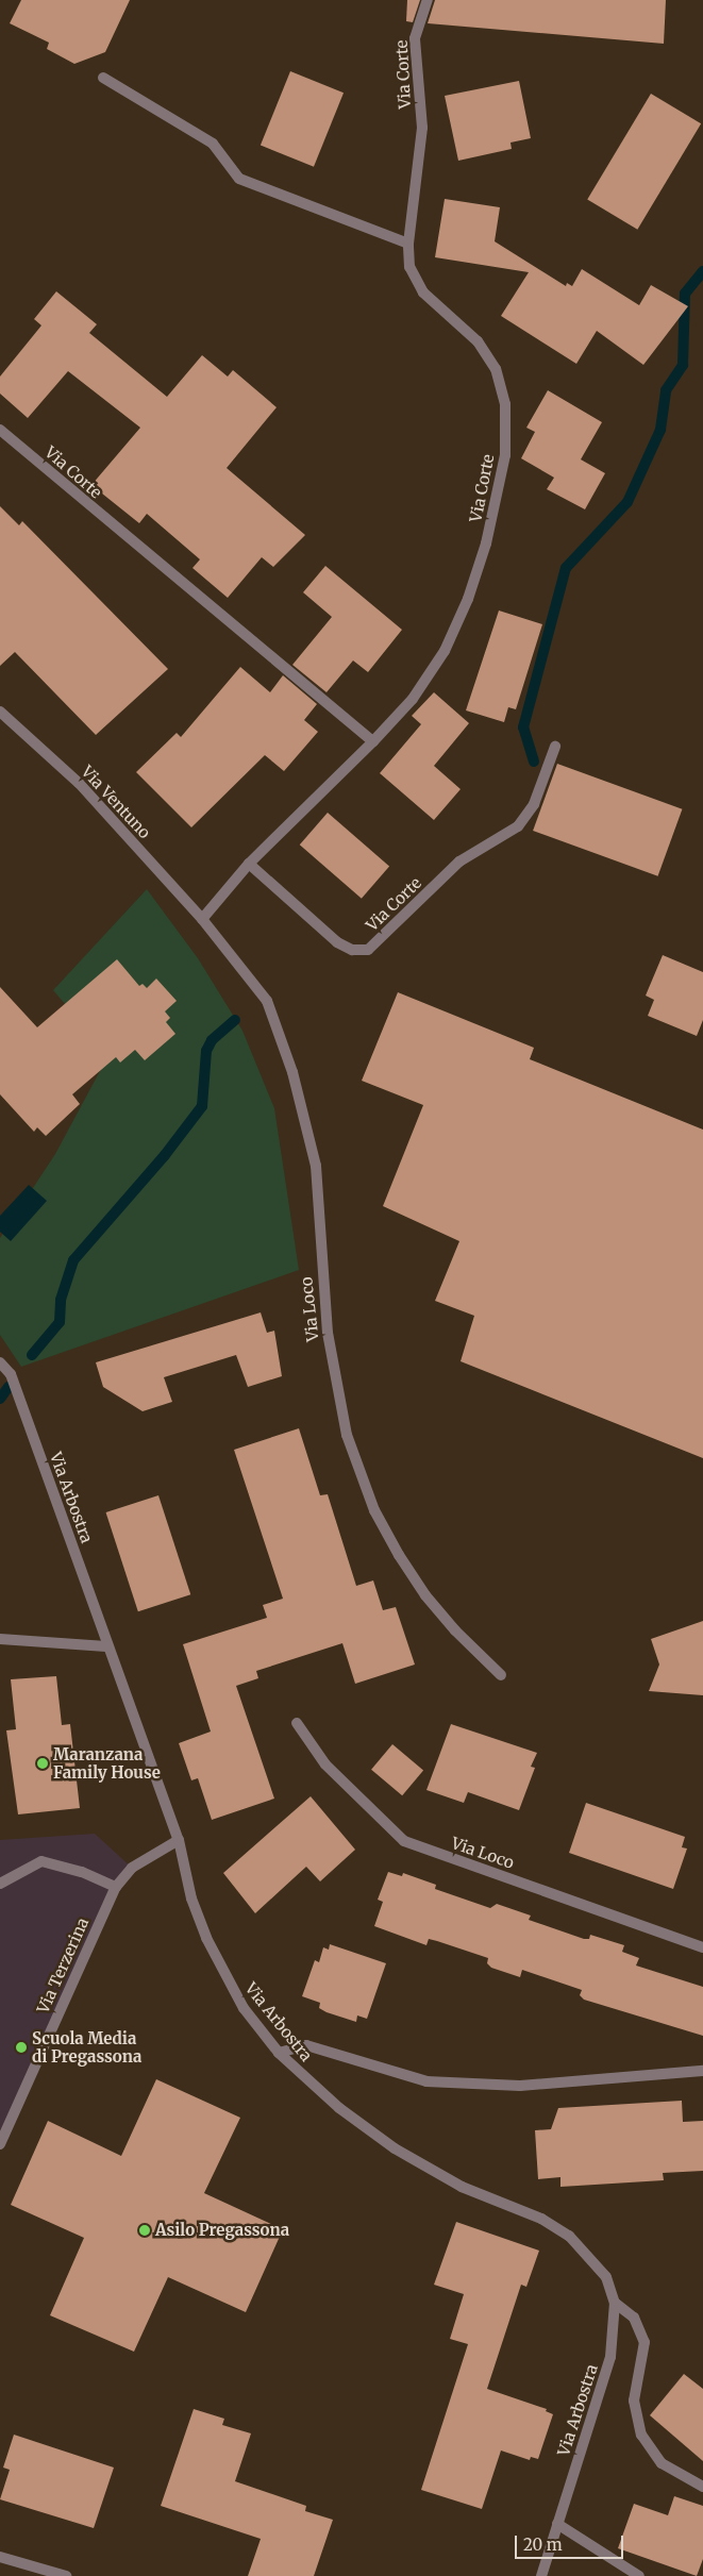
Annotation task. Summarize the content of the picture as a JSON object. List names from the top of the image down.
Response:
{
  "streets": {
    "street": [
      "Via Corte",
      "Via Ventuno",
      "Via Loco",
      "Via Arbostra",
      "Via Terzerina"
    ]
  },
  "crossings": [
    ["Via Corte", "Via Ventuno"],
    ["Via Corte", "Via Loco"],
    ["Via Ventuno", "Via Loco"],
    ["Via Arbostra", "Via Terzerina"]
  ],
  "places": ["Maranzana Family House", "Scuola Media di Pregassona", "Asilo Pregassona"],
  "scale_bar": "20 m"
}
